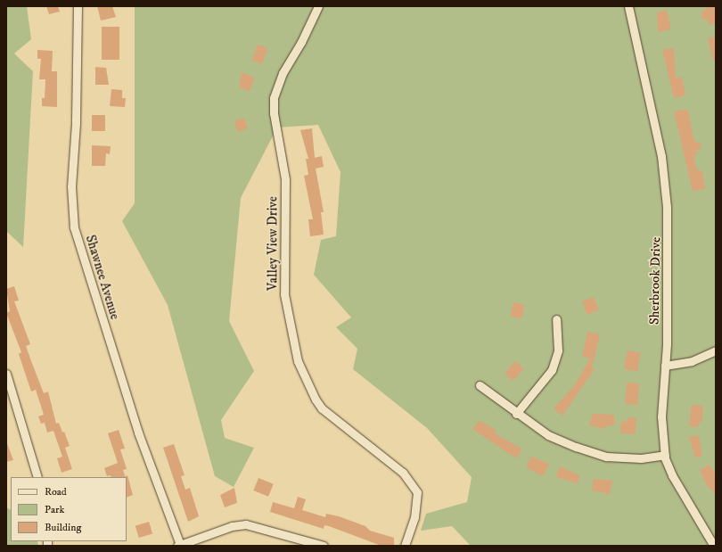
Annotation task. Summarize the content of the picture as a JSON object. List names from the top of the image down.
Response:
{
  "streets": {
    "street": ["Valley View Drive", "Shawnee Avenue", "Sherbrook Drive"]
  },
  "legend": ["Road", "Park", "Building"]
}
